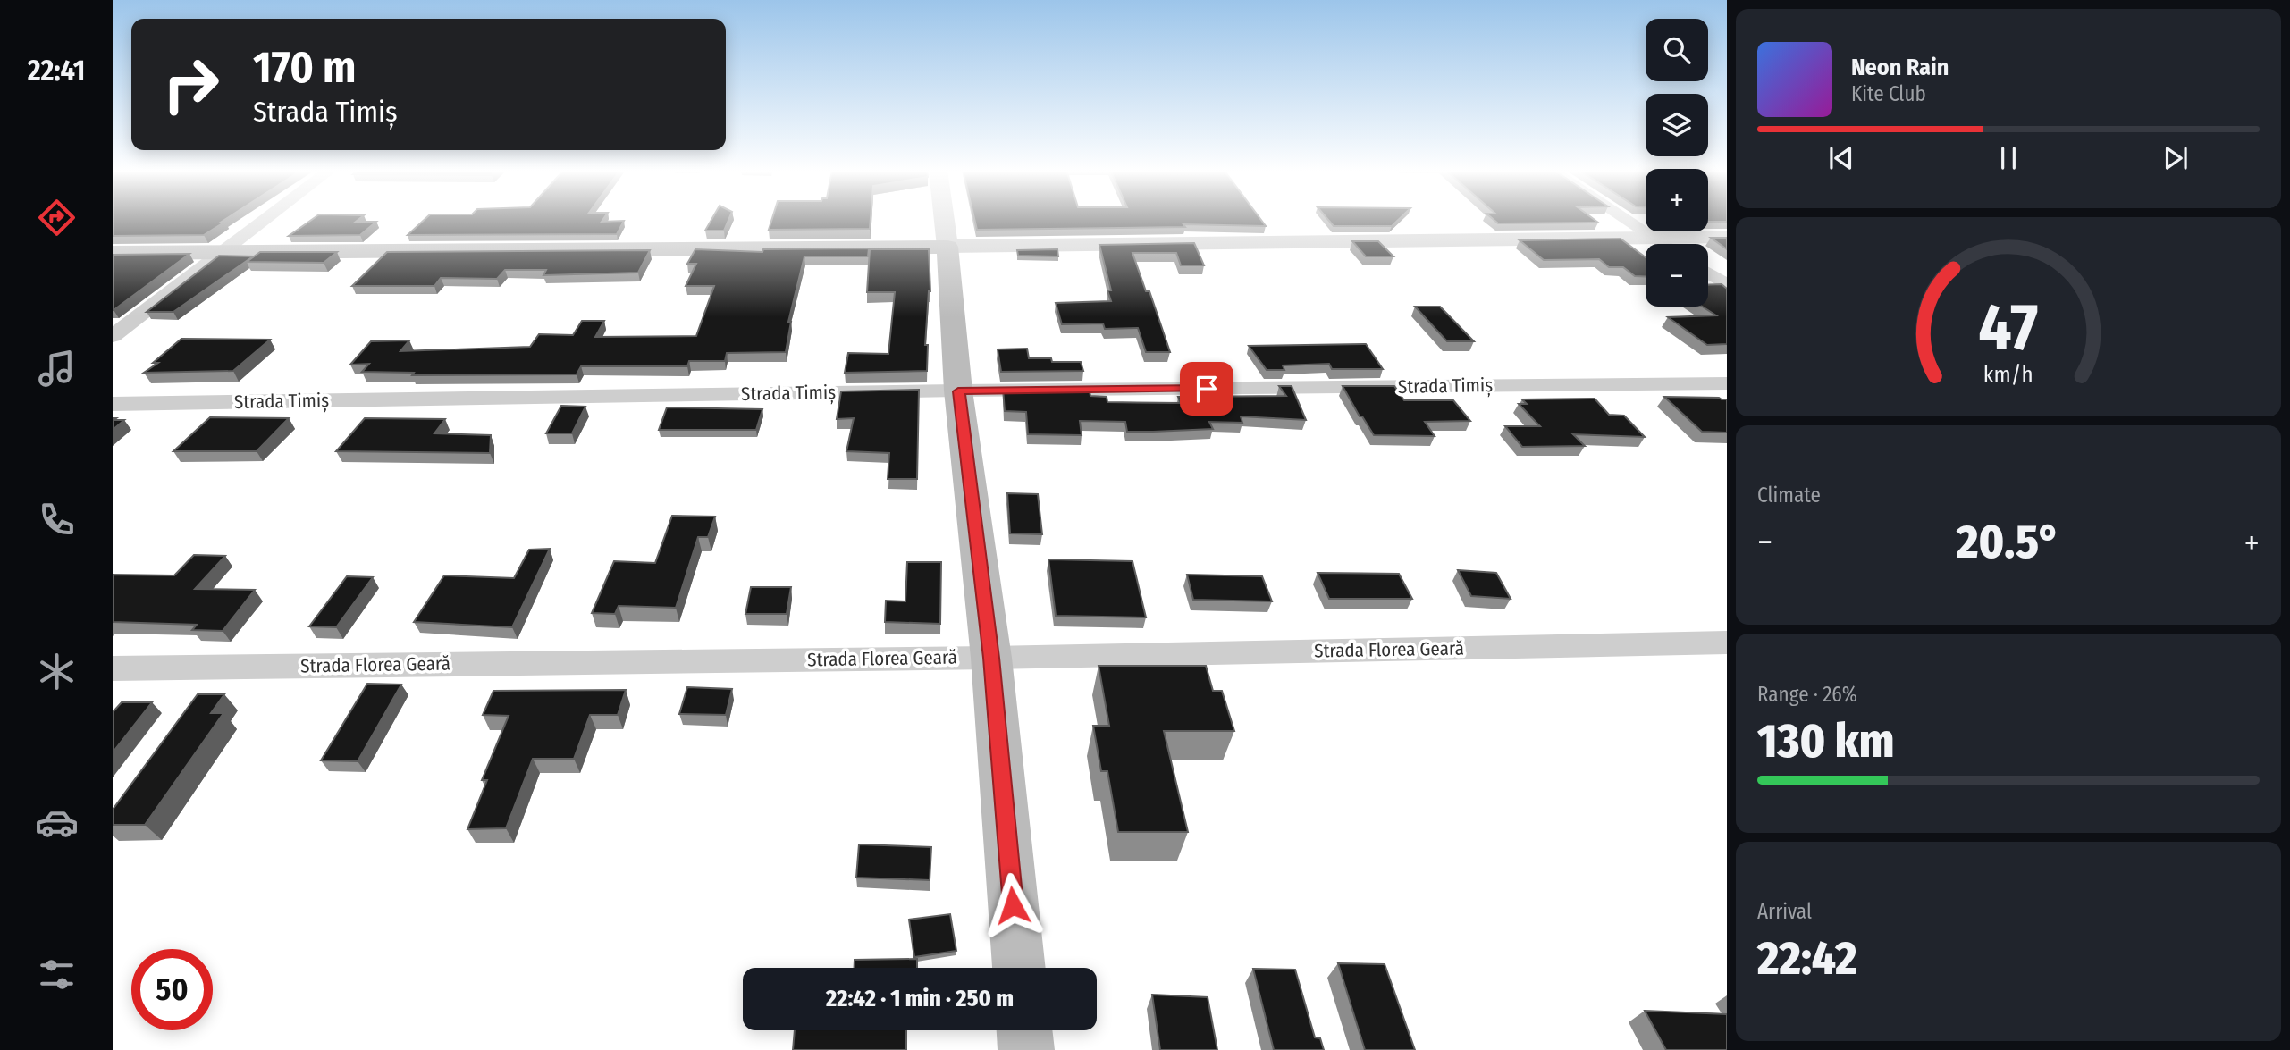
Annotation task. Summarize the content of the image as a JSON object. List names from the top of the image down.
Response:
{
  "streets": {
    "street": ["Strada Timiș", "Strada Florea Geară"]
  },
  "page": {
    "tabs": "22:41",
    "map_buttons": ["+", "−"],
    "turn": ["170 m", "Strada Timiș"],
    "song": ["Neon Rain", "Kite Club"],
    "tile": [
      "Climate",
      ["Range · 26%", "130 km"],
      ["Arrival", "22:42"]
    ],
    "heat": ["−", "20.5°", "+"],
    "limit": "50",
    "trip": "22:42 · 1 min · 250 m",
    "gauge": ["47", "km/h"]
  }
}
